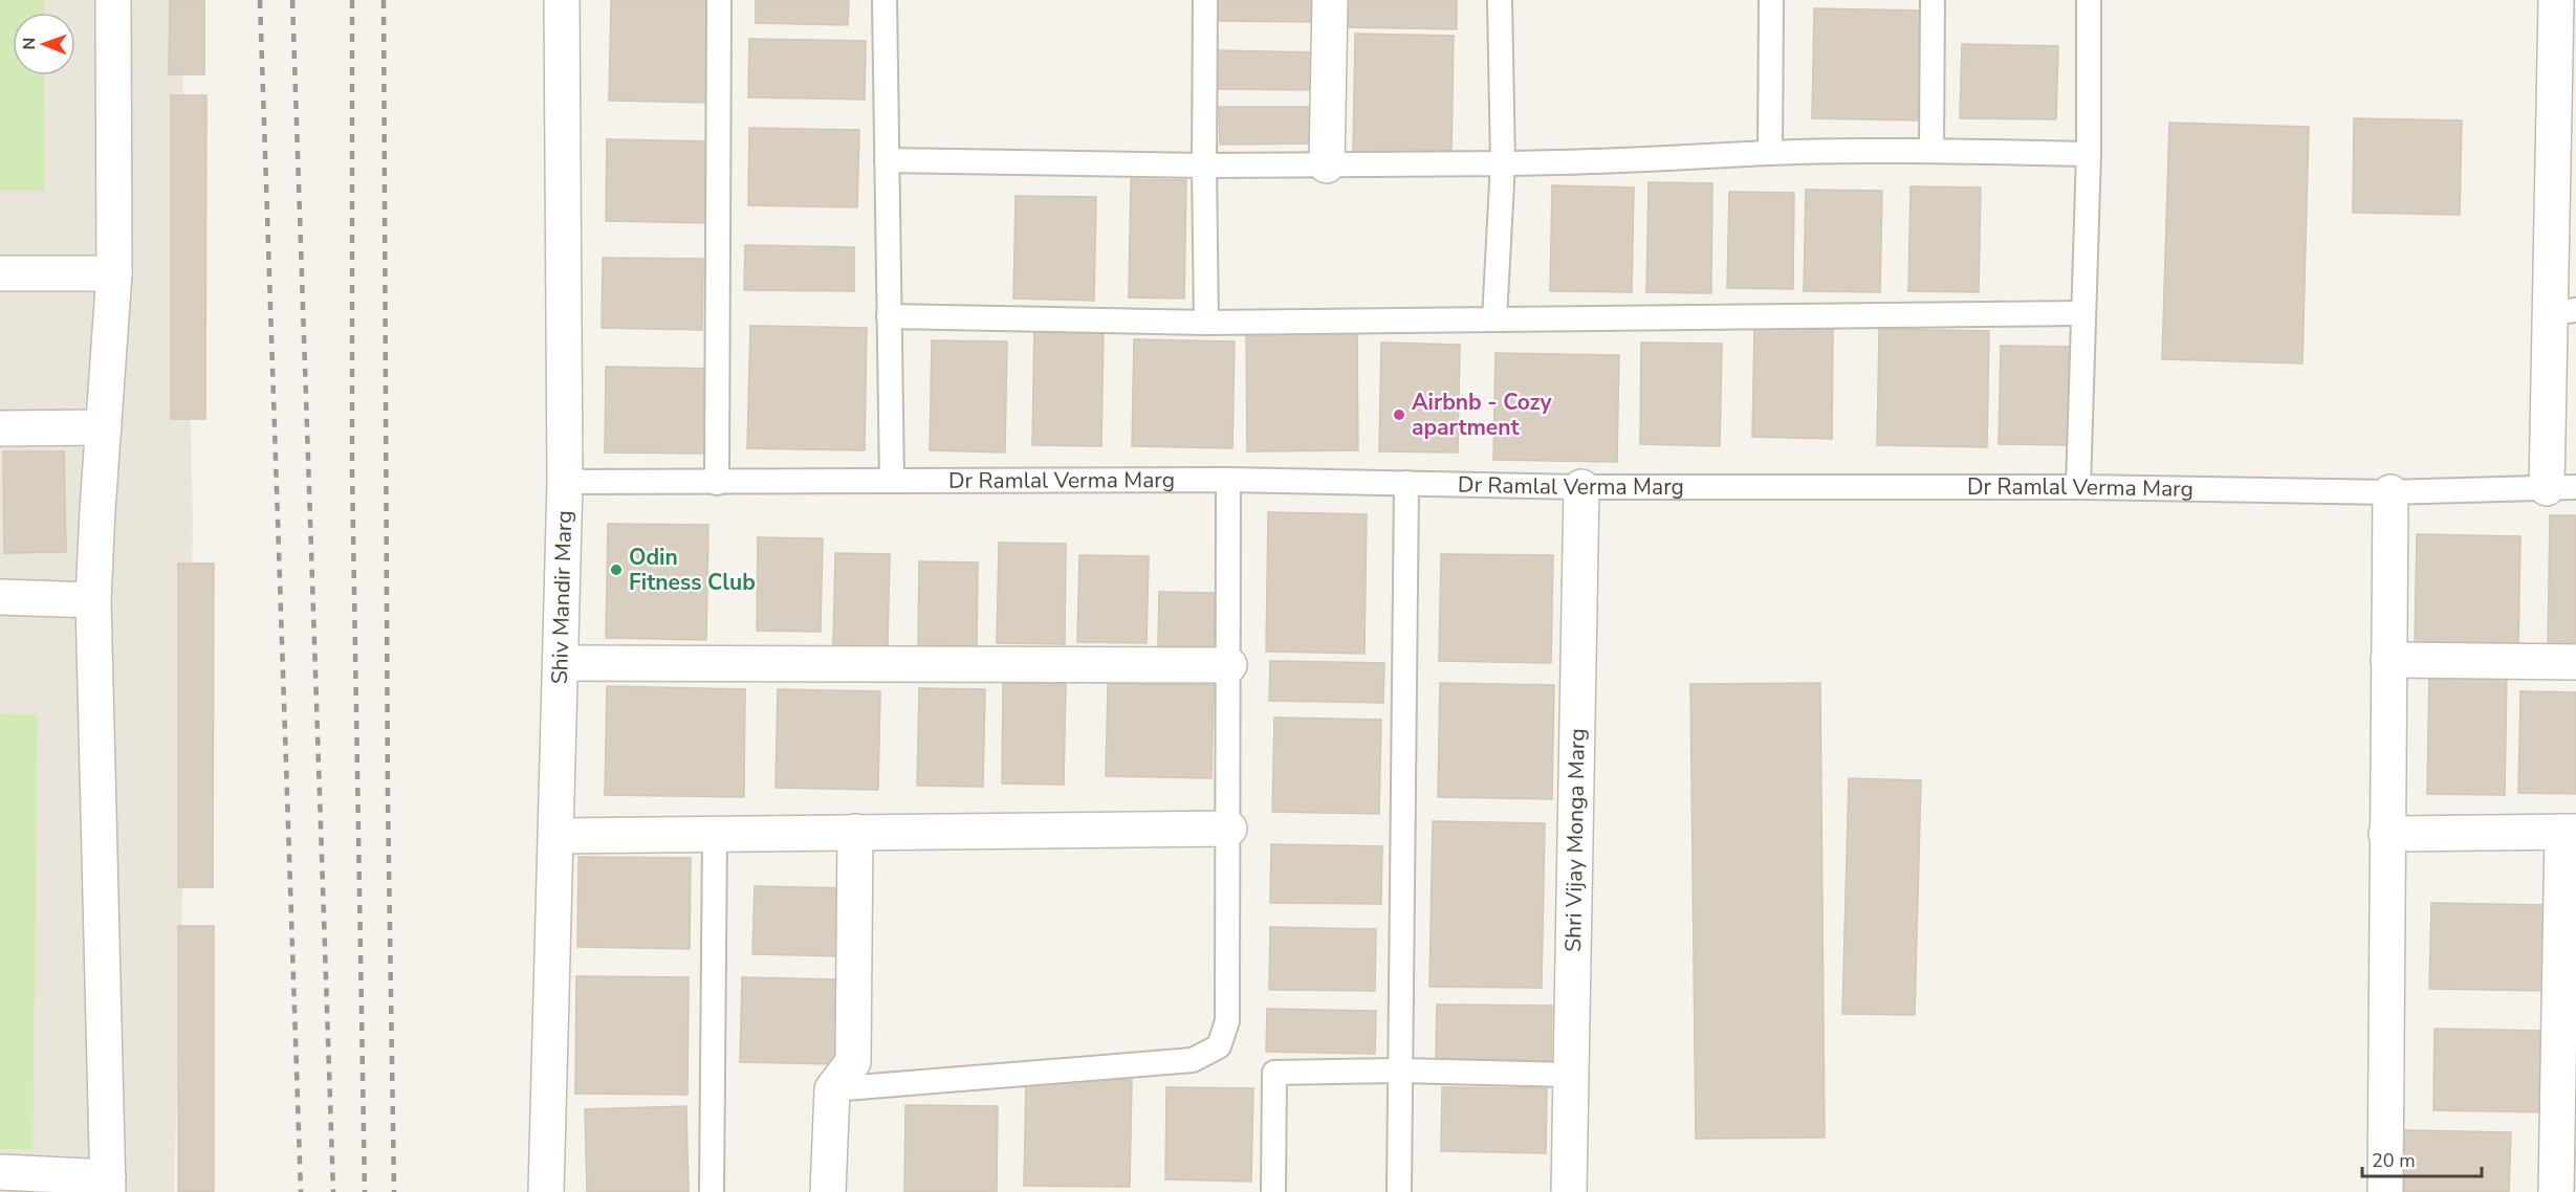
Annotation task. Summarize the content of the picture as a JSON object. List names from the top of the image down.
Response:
{
  "streets": {
    "street": ["Shiv Mandir Marg", "Shri Vijay Monga Marg"],
    "lane": ["Dr Ramlal Verma Marg"]
  },
  "crossings": [
    ["Dr Ramlal Verma Marg", "Shiv Mandir Marg"],
    ["Dr Ramlal Verma Marg", "Shri Vijay Monga Marg"]
  ],
  "places": ["Airbnb - Cozy apartment", "Odin Fitness Club"],
  "scale_bar": "20 m",
  "north": "left"
}
